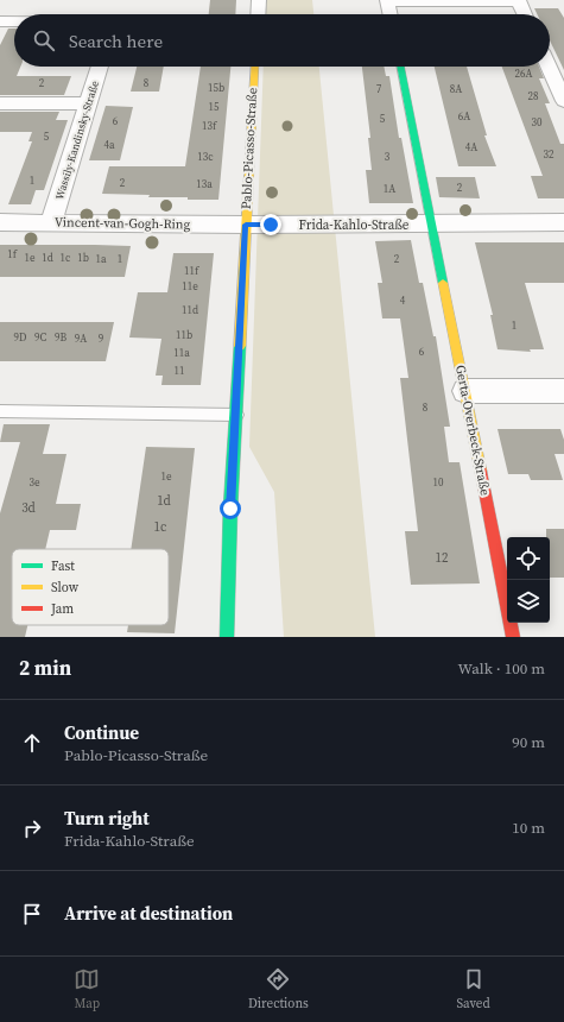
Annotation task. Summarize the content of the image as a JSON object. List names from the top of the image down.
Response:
{
  "streets": {
    "street": [
      "Wassily-Kandinsky-Straße",
      "Pablo-Picasso-Straße",
      "Vincent-van-Gogh-Ring",
      "Frida-Kahlo-Straße",
      "Gerta-Overbeck-Straße"
    ]
  },
  "crossings": [
    ["Wassily-Kandinsky-Straße", "Vincent-van-Gogh-Ring"],
    ["Pablo-Picasso-Straße", "Vincent-van-Gogh-Ring"],
    ["Pablo-Picasso-Straße", "Frida-Kahlo-Straße"],
    ["Vincent-van-Gogh-Ring", "Frida-Kahlo-Straße"],
    ["Frida-Kahlo-Straße", "Gerta-Overbeck-Straße"]
  ],
  "house_numbers": [
    "26A",
    "2",
    "8",
    "15b",
    "7",
    "8A",
    "28",
    "15",
    "6A",
    "5",
    "6",
    "30",
    "13f",
    "5",
    "4a",
    "4A",
    "32",
    "13c",
    "3",
    "1",
    "2",
    "13a",
    "2",
    "1A",
    "1f",
    "1e",
    "1d",
    "1c",
    "1b",
    "1a",
    "1",
    "2",
    "11f",
    "11e",
    "4",
    "11d",
    "1",
    "11b",
    "9D",
    "9C",
    "9B",
    "9A",
    "9",
    "6",
    "11a",
    "11",
    "8",
    "1e",
    "3e",
    "10",
    "1d",
    "3d",
    "1c",
    "12"
  ],
  "legend": ["Fast", "Slow", "Jam"],
  "page": {
    "search": "Search here",
    "heading": ["2 min", "Walk · 100 m"],
    "list": [
      ["Continue", "Pablo-Picasso-Straße", "90 m"],
      ["Turn right", "Frida-Kahlo-Straße", "10 m"],
      "Arrive at destination"
    ],
    "nav": ["Map", "Directions", "Saved"]
  }
}
